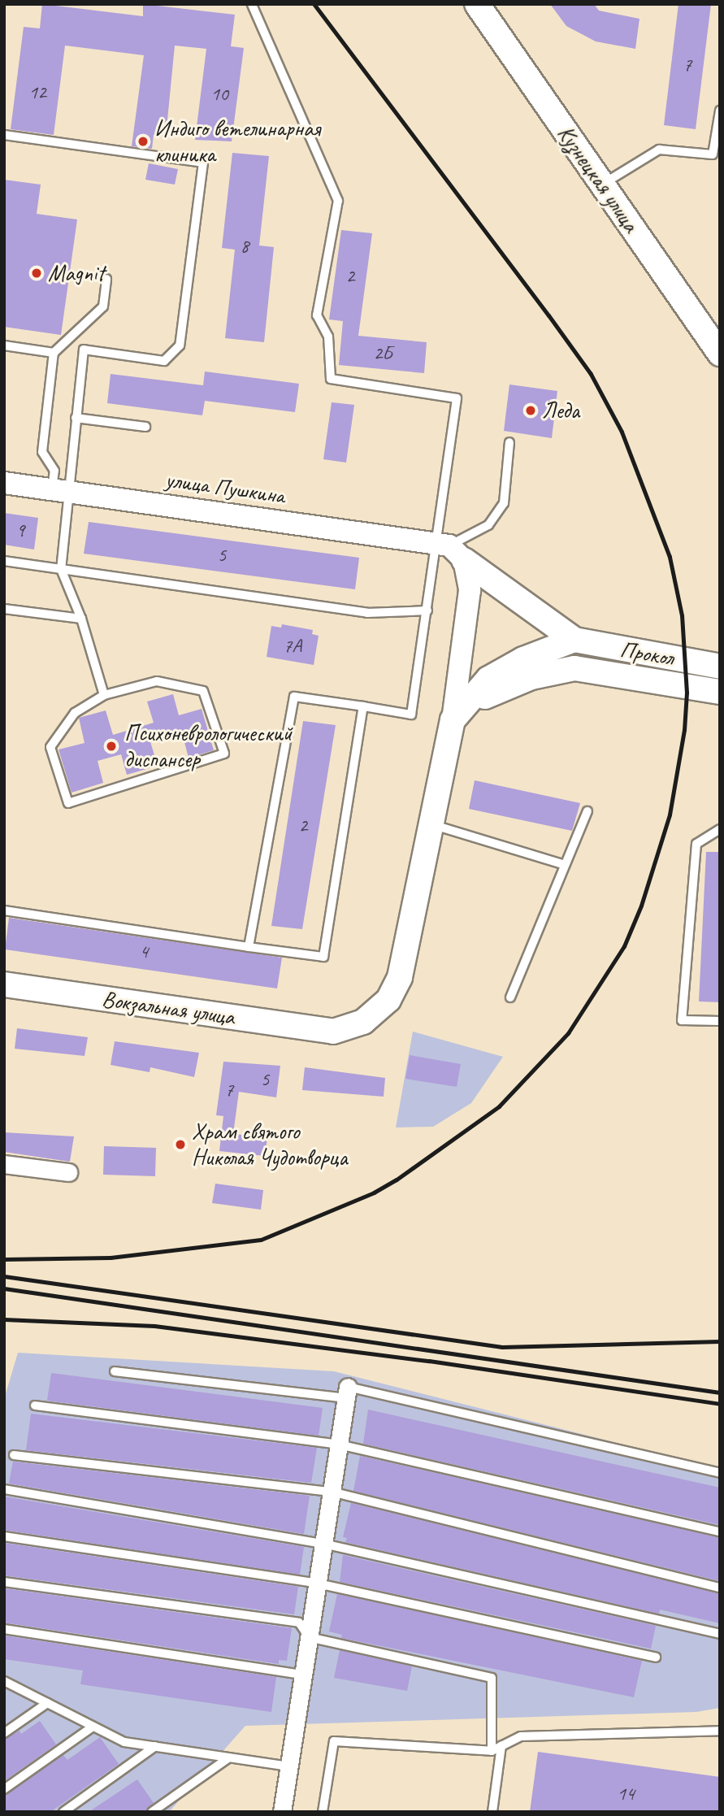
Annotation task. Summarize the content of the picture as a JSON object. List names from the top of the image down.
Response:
{
  "streets": {
    "main road": ["Кузнецкая улица", "Прокол", "Вокзальная улица"],
    "street": ["улица Пушкина"]
  },
  "places": [
    "Индиго ветелинарная клиника",
    "Magnit",
    "Леда",
    "Психоневрологический диспансер",
    "Храм святого Николая Чудотворца"
  ],
  "house_numbers": [
    "7",
    "12",
    "10",
    "8",
    "2",
    "2Б",
    "9",
    "5",
    "7А",
    "2",
    "4",
    "5",
    "7",
    "14"
  ]
}
